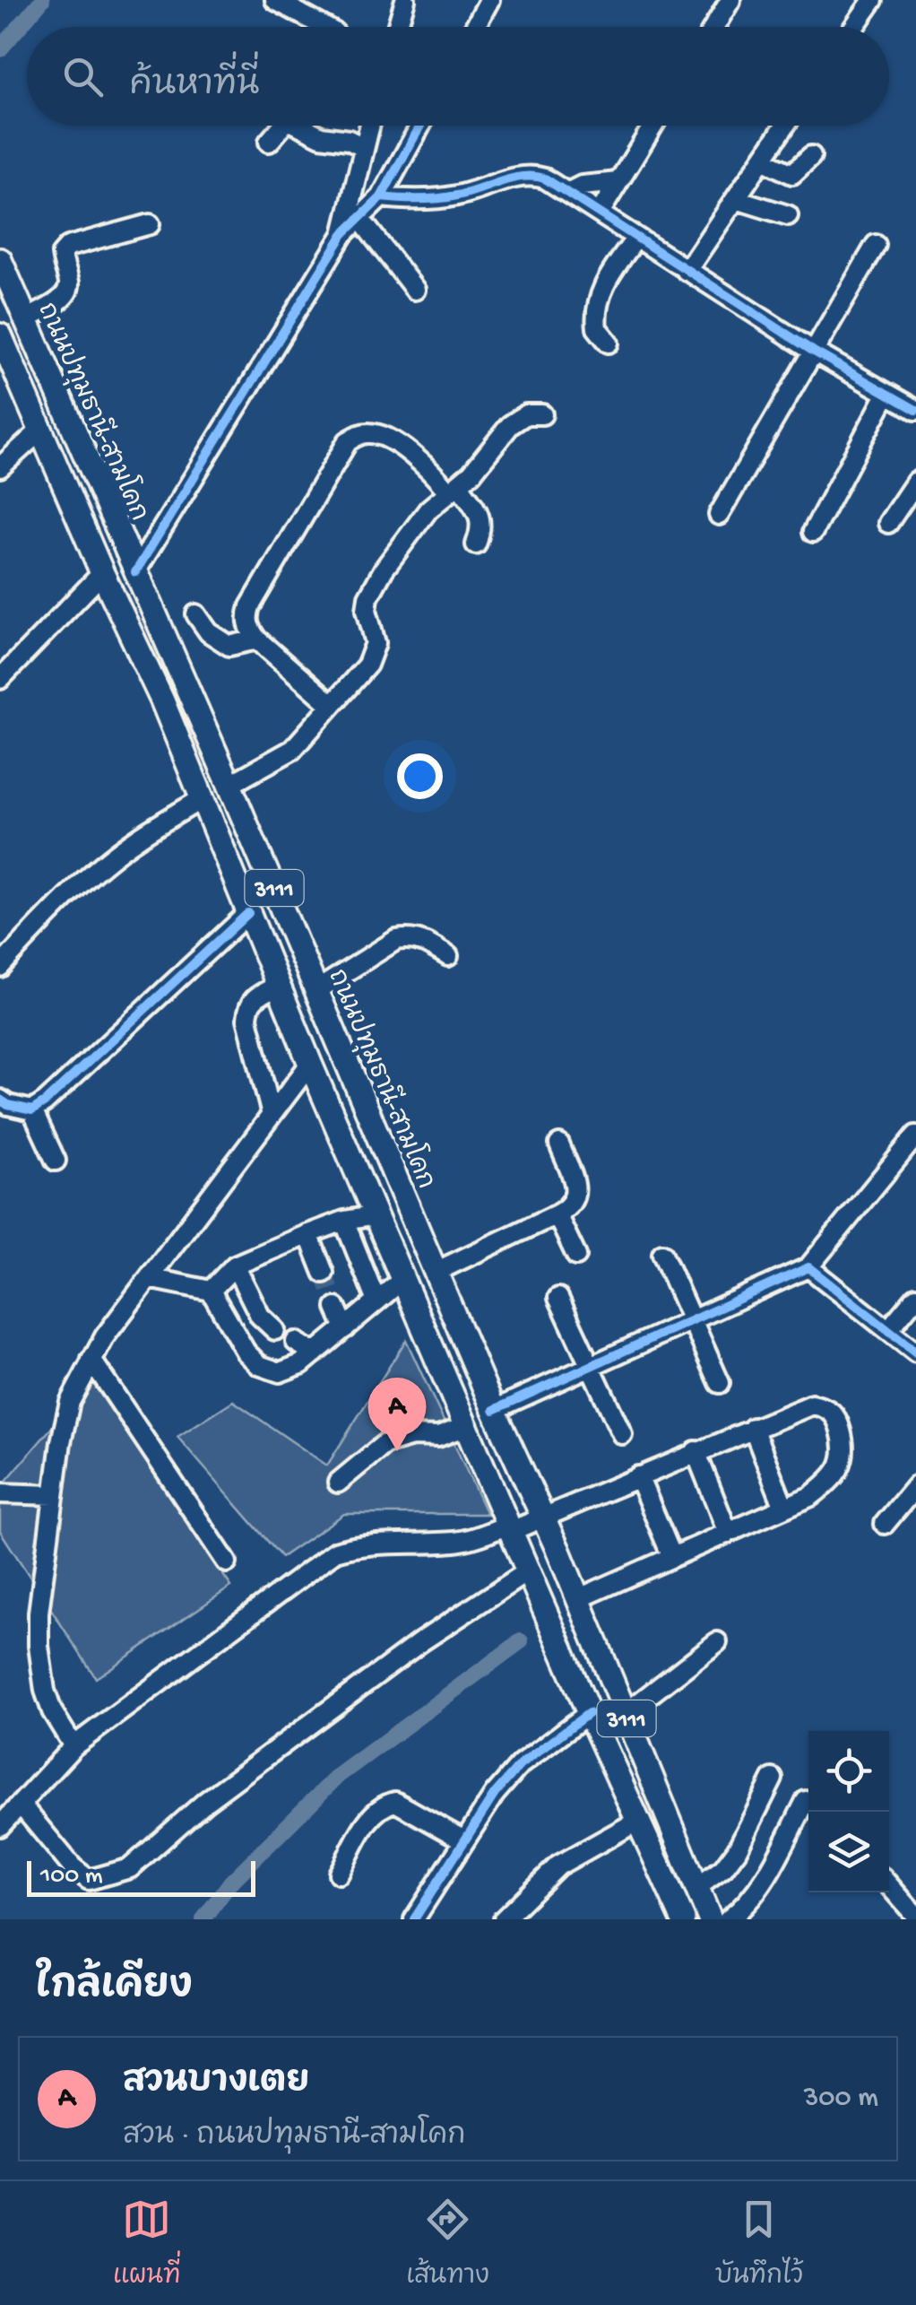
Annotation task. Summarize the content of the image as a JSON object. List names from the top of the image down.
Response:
{
  "streets": {
    "main road": ["ถนนปทุมธานี-สามโคก", "3111"]
  },
  "scale_bar": "100 m",
  "page": {
    "search": "ค้นหาที่นี่",
    "pins": "A",
    "scale": "100 m",
    "heading": "ใกล้เคียง",
    "list": [
      {
        "mark": "A",
        "name": "สวนบางเตย",
        "note": "สวน · ถนนปทุมธานี-สามโคก",
        "value": "300 m"
      }
    ],
    "nav": ["แผนที่", "เส้นทาง", "บันทึกไว้"]
  }
}
